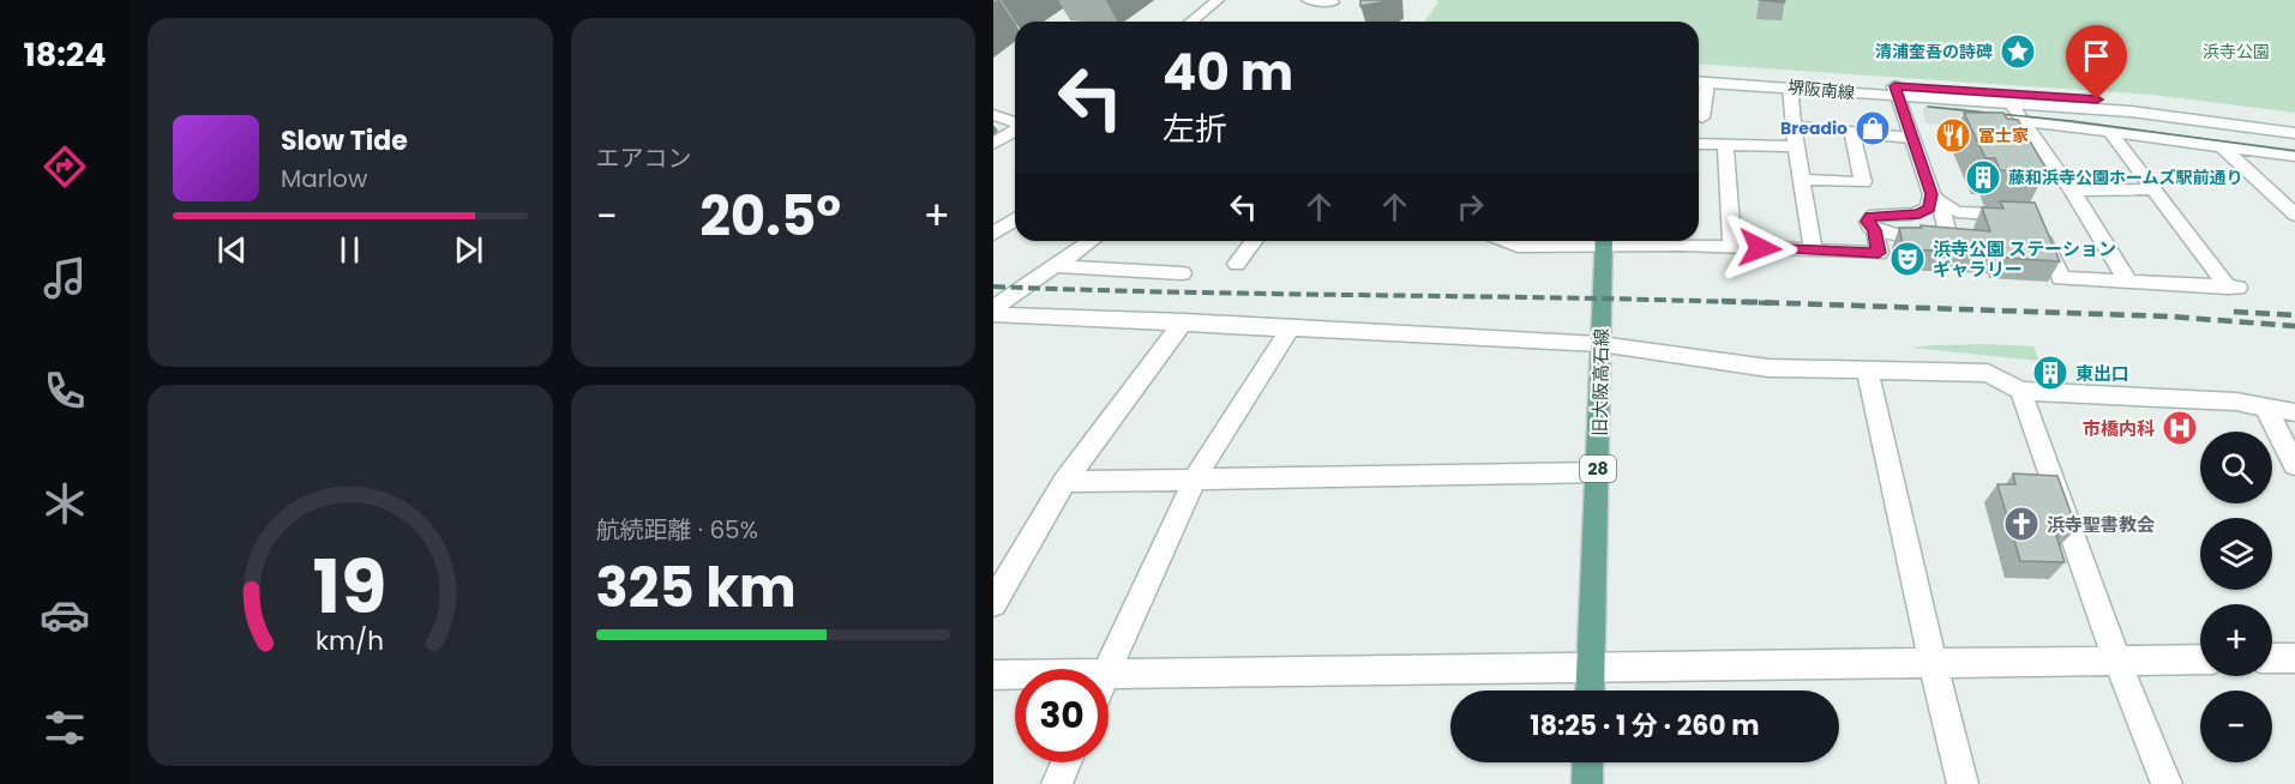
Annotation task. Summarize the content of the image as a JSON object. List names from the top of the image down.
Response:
{
  "streets": {
    "main road": ["旧大阪高石線", "28"],
    "street": ["堺阪南線"]
  },
  "parks": ["浜寺公園"],
  "places": {
    "place": ["清浦奎吾の詩碑"],
    "shop": ["Breadio"],
    "restaurant": ["冨士家"],
    "building": ["藤和浜寺公園ホームズ駅前通り", "東出口"],
    "theatre": ["浜寺公園 ステーション ギャラリー"],
    "hospital": ["市橋内科"],
    "church": ["浜寺聖書教会"]
  },
  "page": {
    "tabs": "18:24",
    "tile": [
      "エアコン",
      ["航続距離 · 65%", "325 km"]
    ],
    "turn": ["40 m", "左折"],
    "song": ["Slow Tide", "Marlow"],
    "heat": ["−", "20.5°", "+"],
    "map_buttons": ["+", "−"],
    "limit": "30",
    "trip": "18:25 · 1 分 · 260 m",
    "gauge": ["19", "km/h"]
  }
}
